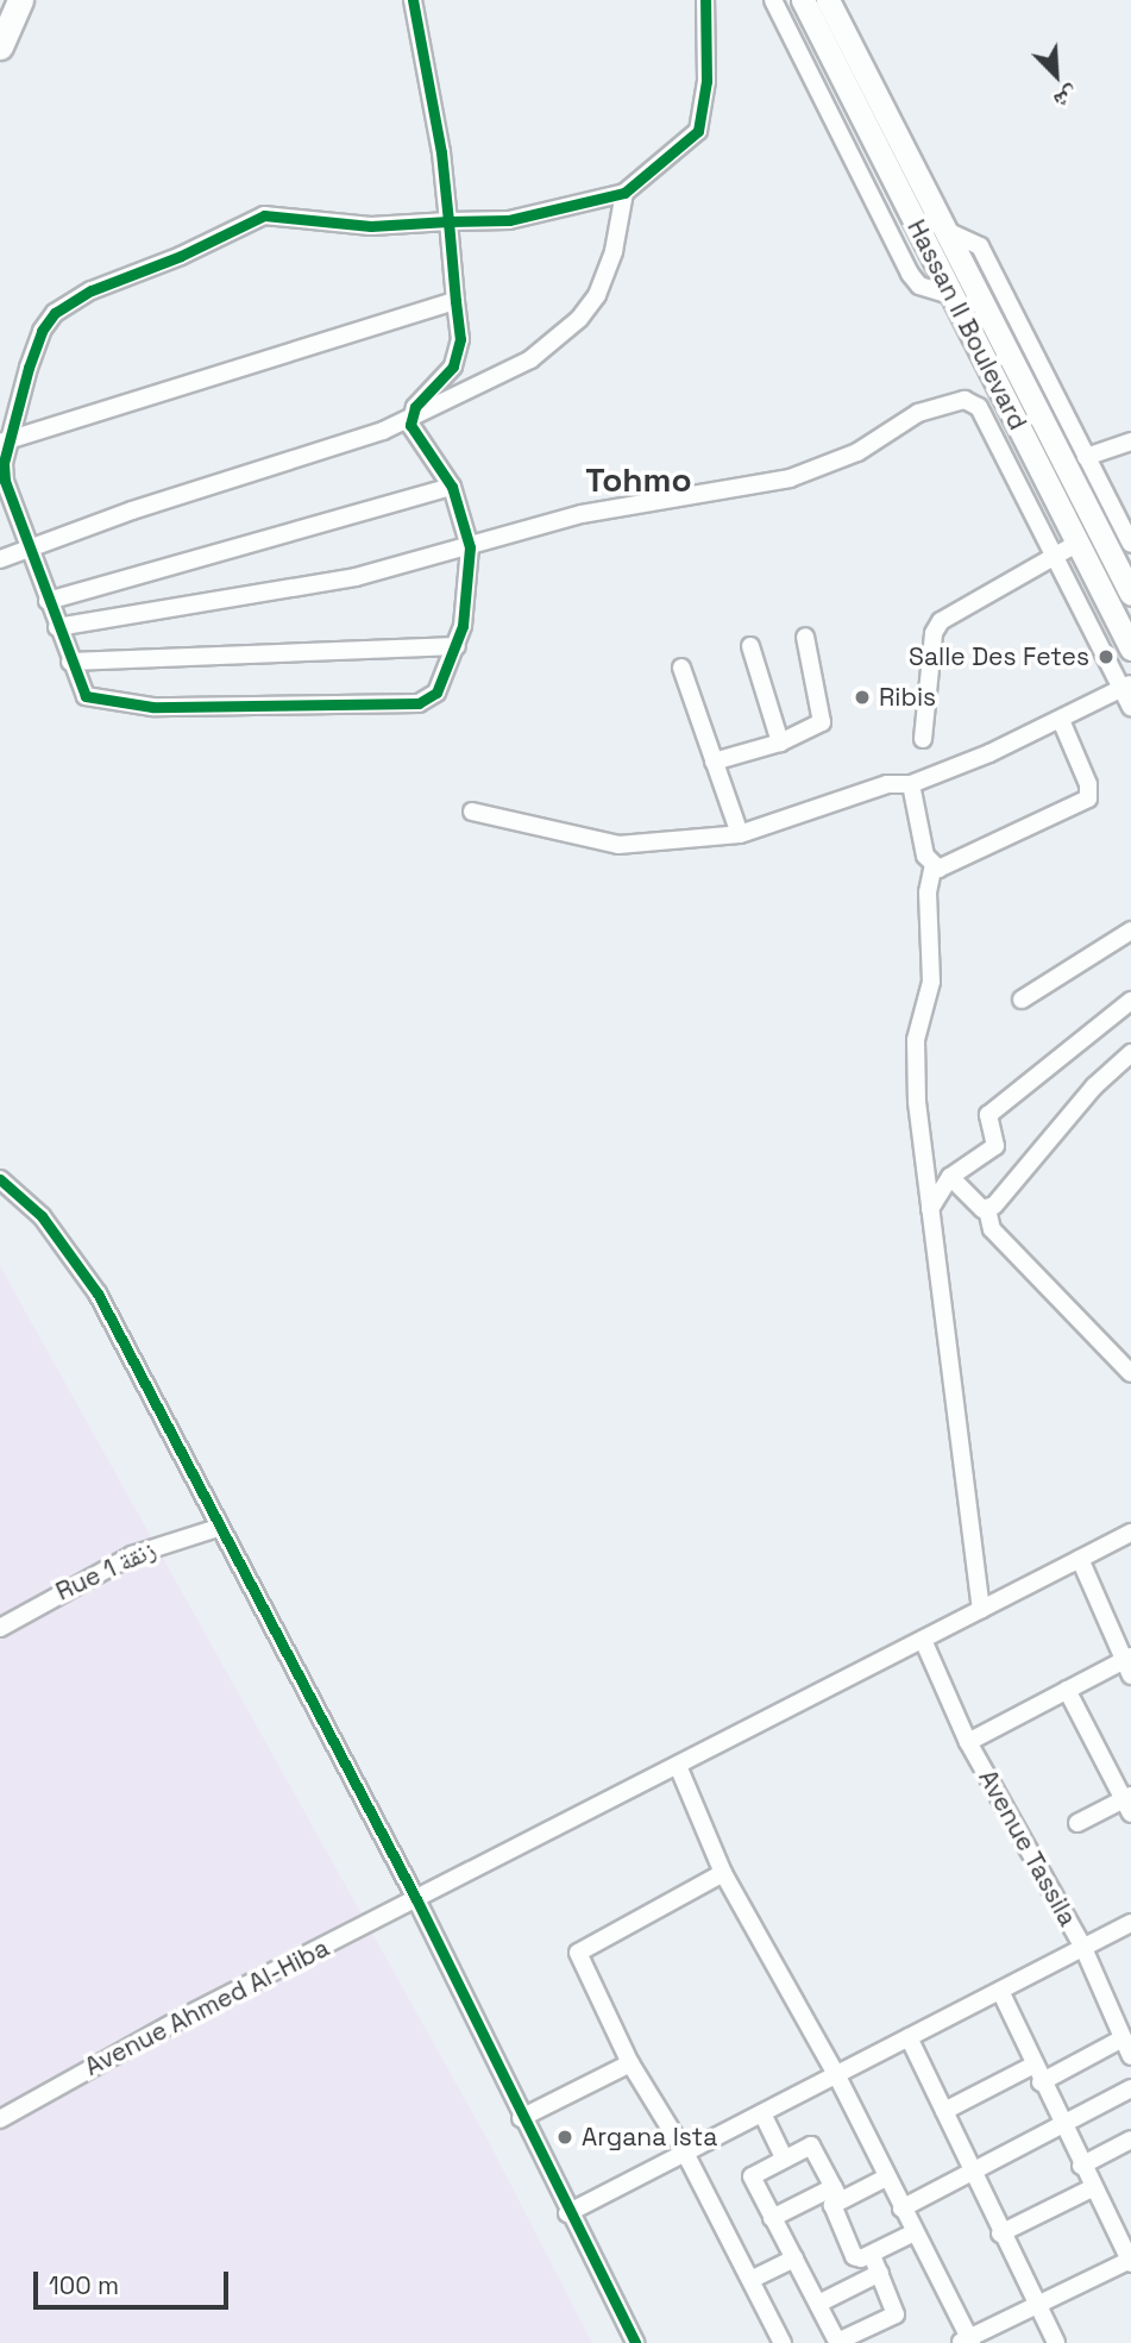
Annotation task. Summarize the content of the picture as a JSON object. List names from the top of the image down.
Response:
{
  "streets": {
    "main road": ["Hassan II Boulevard"],
    "street": ["Rue 1 زنقة", "Avenue Tassila", "Avenue Ahmed Al-Hiba"]
  },
  "crossings": [
    ["Avenue Tassila", "Avenue Ahmed Al-Hiba"]
  ],
  "districts": ["Tohmo"],
  "places": ["Salle Des Fetes", "Ribis", "Argana Ista"],
  "scale_bar": "100 m",
  "north": "bottom right"
}
